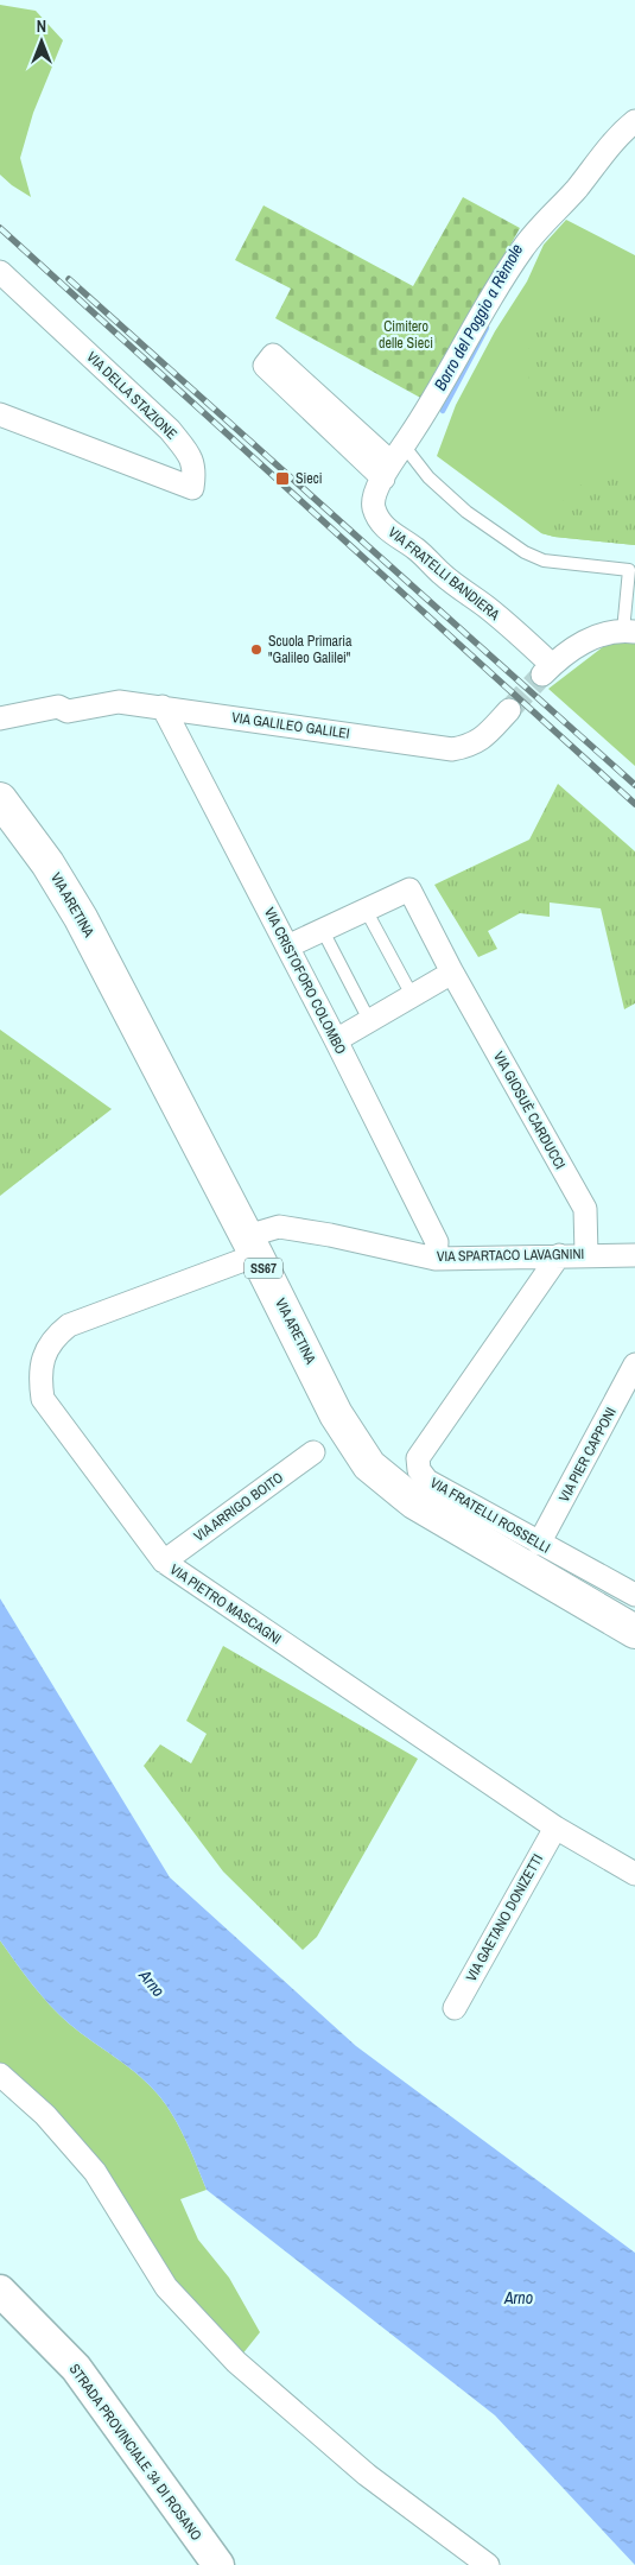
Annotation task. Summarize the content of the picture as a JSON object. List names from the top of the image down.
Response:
{
  "streets": {
    "main road": ["VIA ARETINA", "SS67", "STRADA PROVINCIALE 34 DI ROSANO"],
    "street": [
      "VIA DELLA STAZIONE",
      "VIA FRATELLI BANDIERA",
      "VIA GALILEO GALILEI",
      "VIA CRISTOFORO COLOMBO",
      "VIA GIOSUÈ CARDUCCI",
      "VIA SPARTACO LAVAGNINI",
      "VIA PIER CAPPONI",
      "VIA ARRIGO BOITO",
      "VIA FRATELLI ROSSELLI",
      "VIA PIETRO MASCAGNI",
      "VIA GAETANO DONIZETTI"
    ]
  },
  "crossings": [
    ["VIA GALILEO GALILEI", "VIA CRISTOFORO COLOMBO"],
    ["VIA ARETINA", "VIA SPARTACO LAVAGNINI"],
    ["VIA ARETINA", "VIA PIETRO MASCAGNI"],
    ["VIA CRISTOFORO COLOMBO", "VIA SPARTACO LAVAGNINI"],
    ["VIA GIOSUÈ CARDUCCI", "VIA SPARTACO LAVAGNINI"],
    ["VIA SPARTACO LAVAGNINI", "VIA FRATELLI ROSSELLI"],
    ["VIA SPARTACO LAVAGNINI", "VIA PIETRO MASCAGNI"],
    ["VIA PIER CAPPONI", "VIA FRATELLI ROSSELLI"],
    ["VIA ARRIGO BOITO", "VIA PIETRO MASCAGNI"],
    ["VIA PIETRO MASCAGNI", "VIA GAETANO DONIZETTI"]
  ],
  "water": ["Borro del Poggio a Rèmole", "Arno"],
  "parks": ["Cimitero delle Sieci"],
  "places": {
    "transit": ["Sieci"],
    "other": ["Scuola Primaria \"Galileo Galilei\""]
  },
  "north": "top"
}
